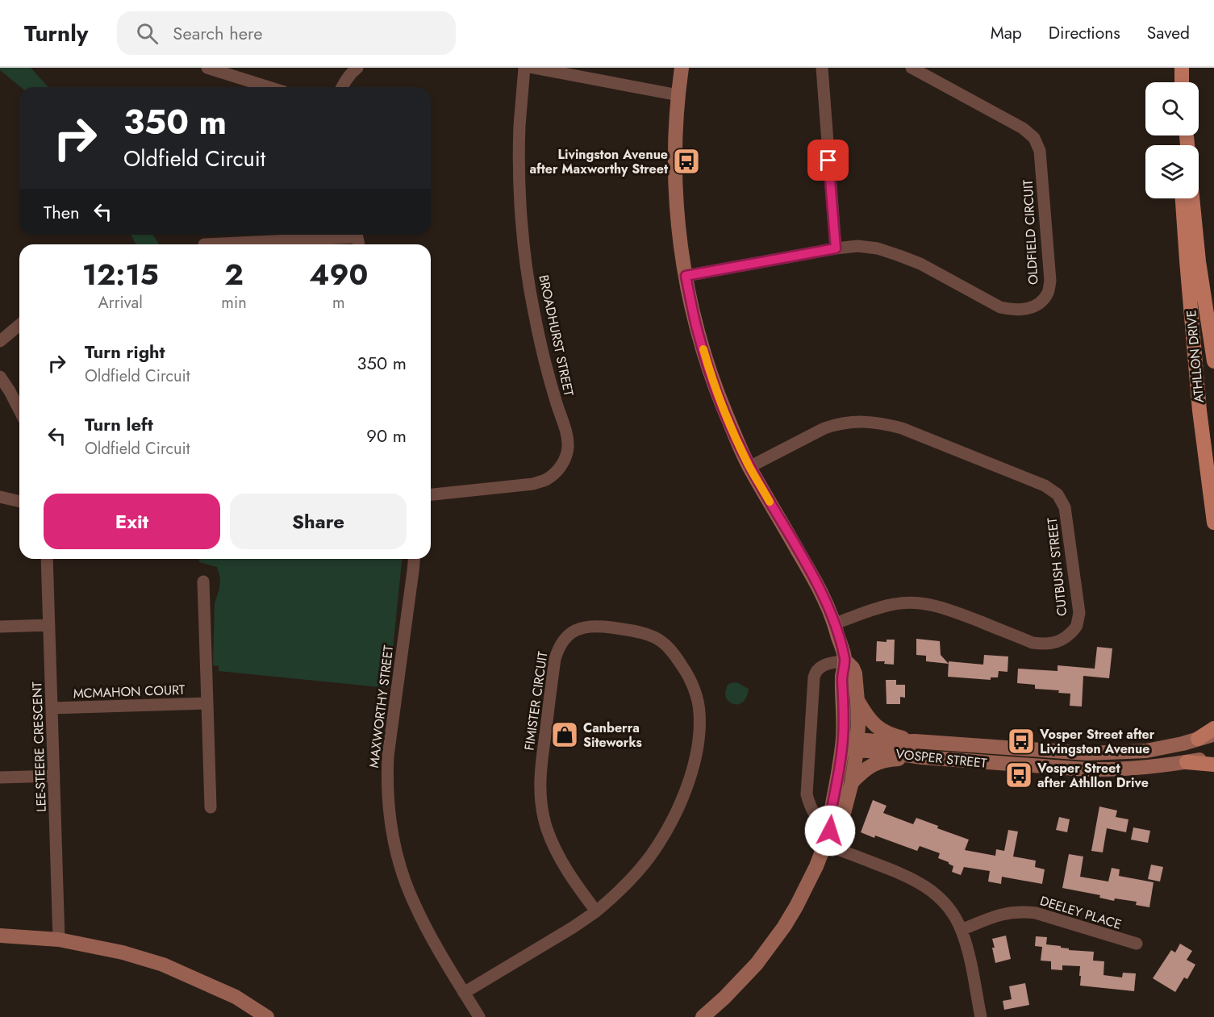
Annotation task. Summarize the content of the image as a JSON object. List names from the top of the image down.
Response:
{
  "streets": {
    "main road": ["ATHLLON DRIVE"],
    "street": [
      "OLDFIELD CIRCUIT",
      "BROADHURST STREET",
      "CUTBUSH STREET",
      "MCMAHON COURT",
      "FIMISTER CIRCUIT",
      "MAXWORTHY STREET",
      "LEE-STEERE CRESCENT",
      "VOSPER STREET",
      "DEELEY PLACE"
    ]
  },
  "crossings": [
    ["MCMAHON COURT", "LEE-STEERE CRESCENT"],
    ["FIMISTER CIRCUIT", "MAXWORTHY STREET"]
  ],
  "places": {
    "bus stop": ["Livingston Avenue after Maxworthy Street", "Vosper Street after Livingston Avenue", "Vosper Street after Athllon Drive"],
    "shop": ["Canberra Siteworks"]
  },
  "page": {
    "header": "Turnly",
    "search": "Search here",
    "nav": ["Map", "Directions", "Saved"],
    "turn": ["350 m", "Oldfield Circuit"],
    "then": "Then",
    "eta": [
      "12:15",
      "Arrival",
      "2",
      "min",
      "490",
      "m"
    ],
    "list": [
      {
        "name": "Turn right",
        "note": "Oldfield Circuit",
        "value": "350 m"
      },
      {
        "name": "Turn left",
        "note": "Oldfield Circuit",
        "value": "90 m"
      }
    ],
    "buttons": ["Exit", "Share"]
  }
}
